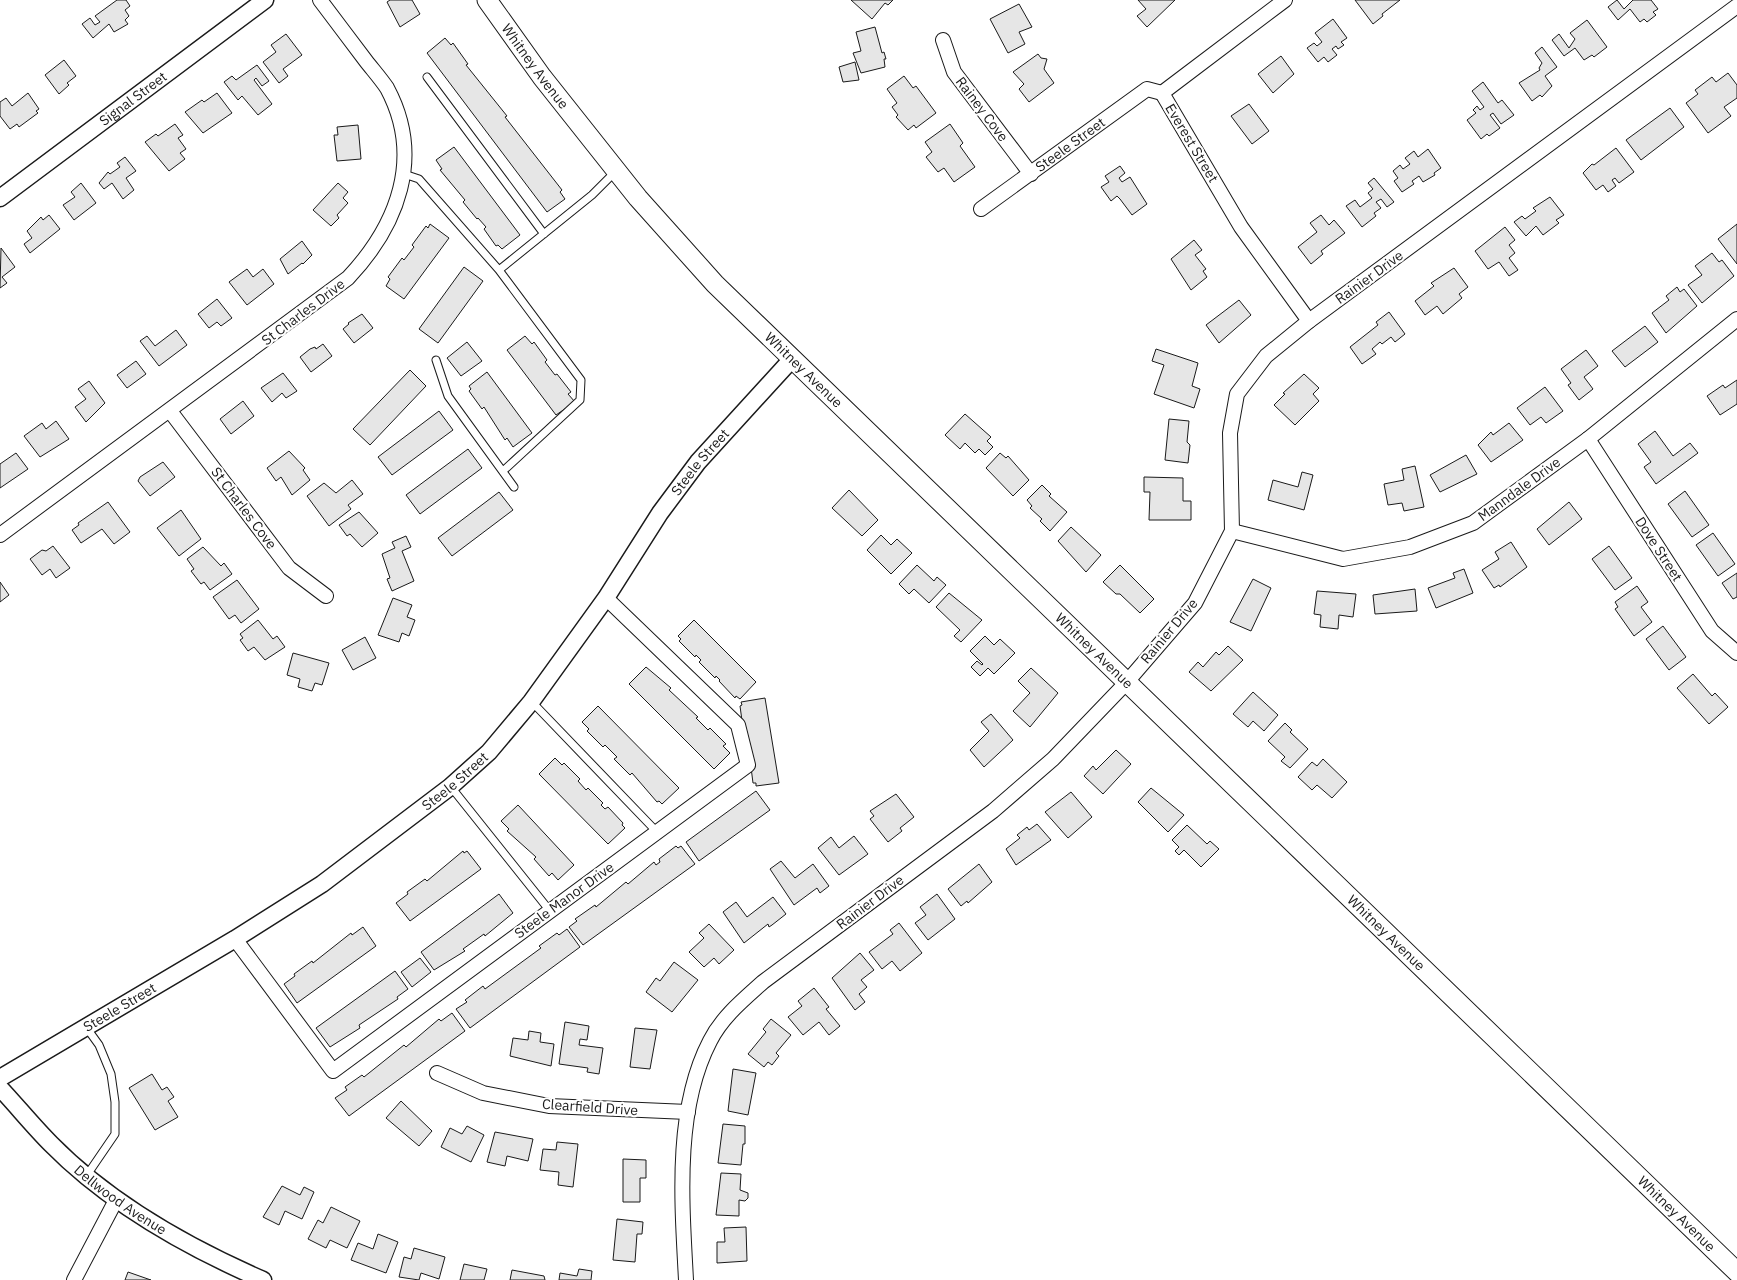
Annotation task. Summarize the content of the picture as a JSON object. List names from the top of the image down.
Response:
{
  "streets": {
    "main road": ["Whitney Avenue"],
    "street": [
      "Signal Street",
      "Rainey Cove",
      "Everest Street",
      "Steele Street",
      "Rainier Drive",
      "St Charles Drive",
      "Manndale Drive",
      "St Charles Cove",
      "Dove Street",
      "Steele Manor Drive",
      "Clearfield Drive",
      "Dellwood Avenue"
    ]
  },
  "crossings": [
    ["Whitney Avenue", "Steele Street"],
    ["Whitney Avenue", "Rainier Drive"],
    ["Rainey Cove", "Steele Street"],
    ["Everest Street", "Steele Street"],
    ["Everest Street", "Rainier Drive"],
    ["Steele Street", "Steele Manor Drive"],
    ["Rainier Drive", "Manndale Drive"],
    ["Rainier Drive", "Clearfield Drive"],
    ["St Charles Drive", "St Charles Cove"],
    ["Manndale Drive", "Dove Street"]
  ]
}
